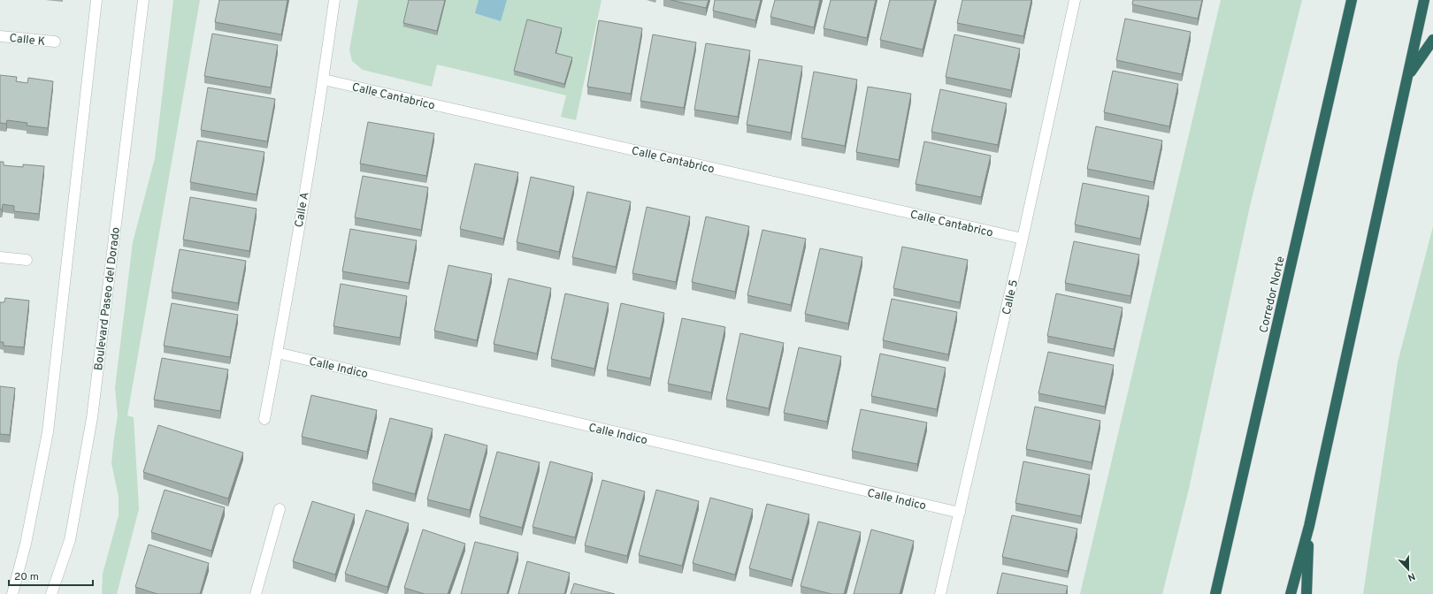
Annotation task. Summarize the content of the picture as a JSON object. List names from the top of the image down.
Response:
{
  "streets": {
    "highway": ["Corredor Norte"],
    "street": [
      "Calle K",
      "Calle Cantabrico",
      "Calle A",
      "Calle 5",
      "Boulevard Paseo del Dorado",
      "Calle Indico"
    ]
  },
  "crossings": [
    ["Calle Cantabrico", "Calle A"],
    ["Calle Cantabrico", "Calle 5"],
    ["Calle A", "Calle Indico"],
    ["Calle 5", "Calle Indico"]
  ],
  "scale_bar": "20 m",
  "north": "bottom"
}
